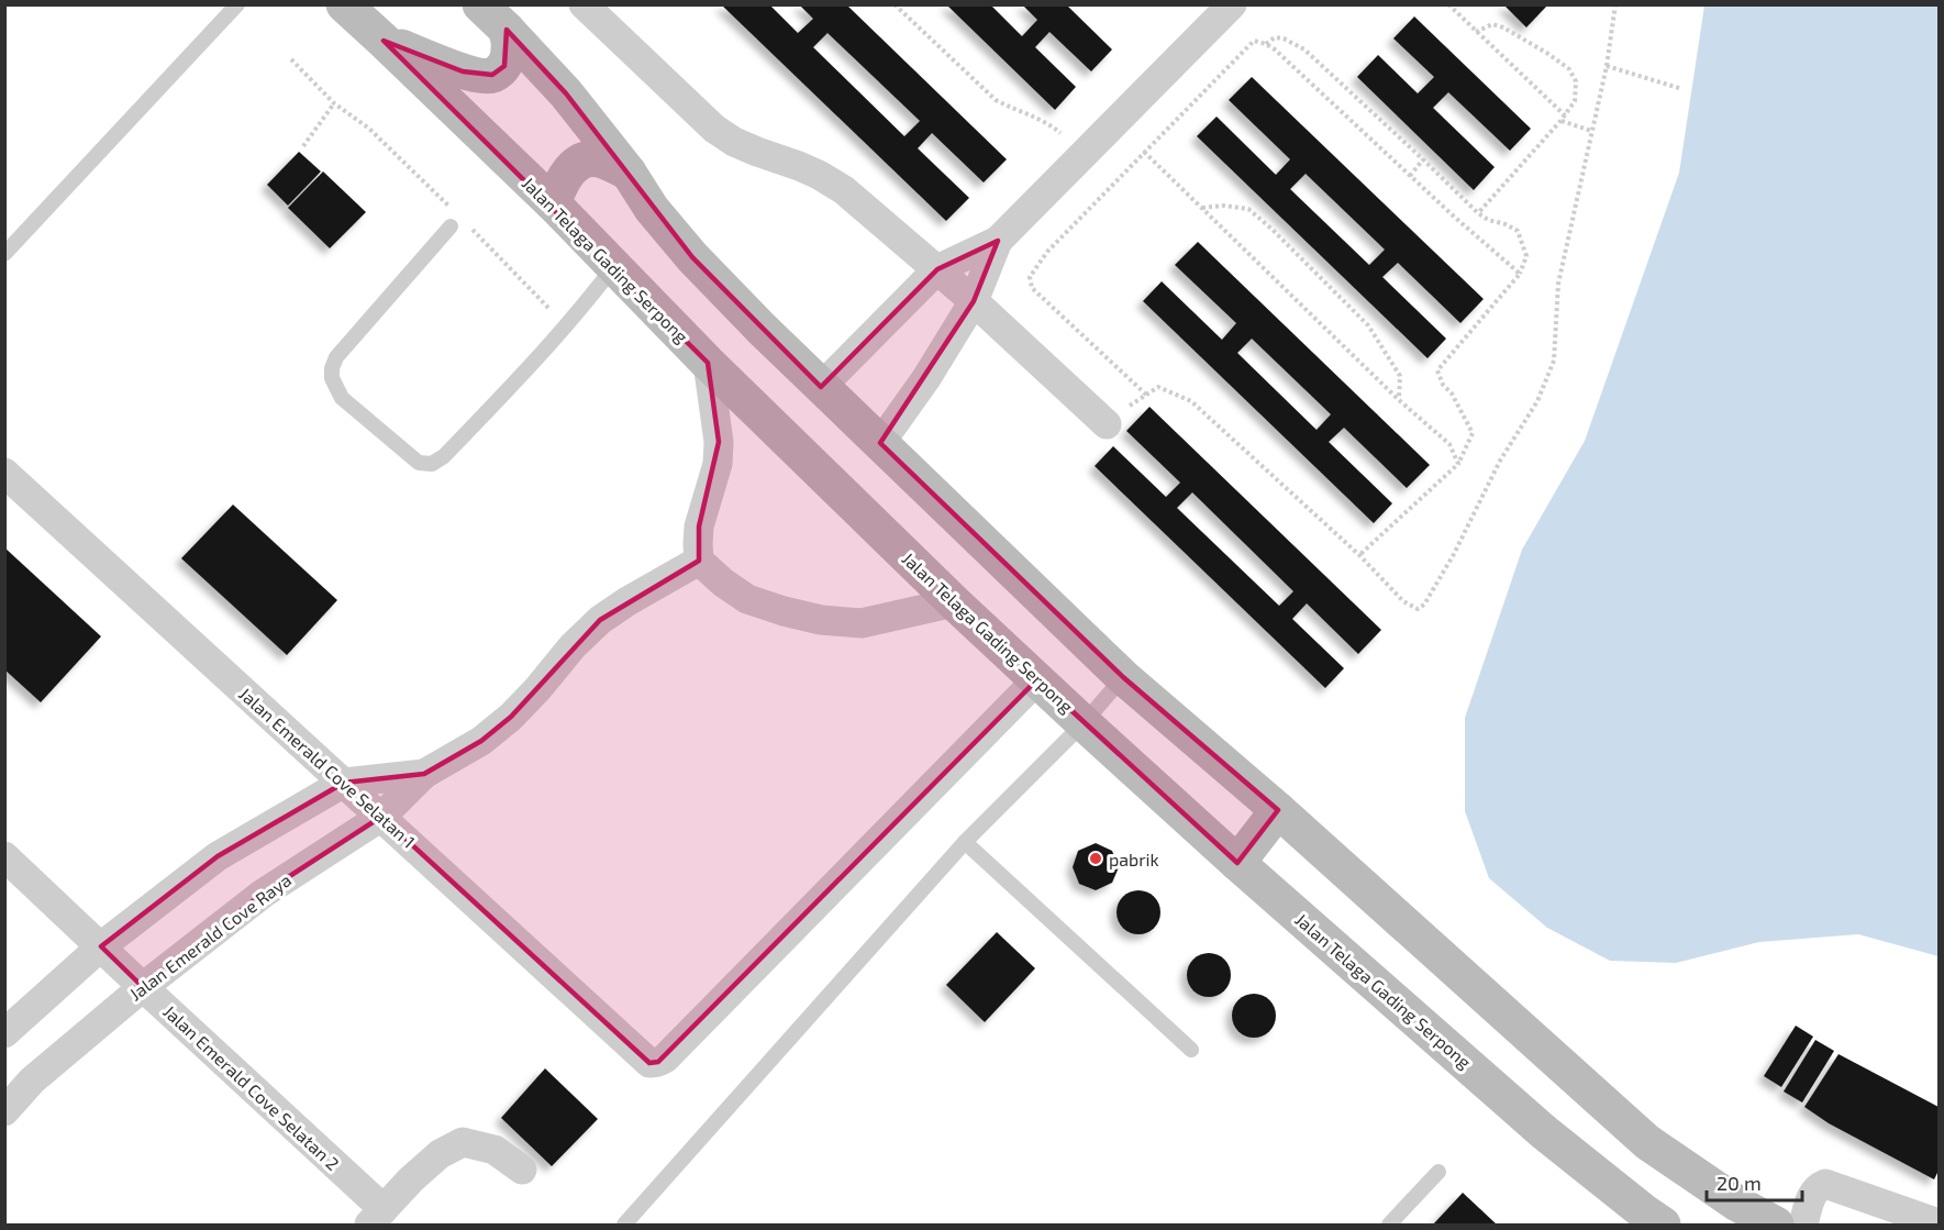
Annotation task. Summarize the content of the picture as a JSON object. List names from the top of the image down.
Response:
{
  "streets": {
    "main road": ["Jalan Telaga Gading Serpong"],
    "street": ["Jalan Emerald Cove Selatan 1", "Jalan Emerald Cove Raya", "Jalan Emerald Cove Selatan 2"]
  },
  "crossings": [
    ["Jalan Telaga Gading Serpong", "Jalan Emerald Cove Selatan 1"],
    ["Jalan Emerald Cove Selatan 1", "Jalan Emerald Cove Raya"],
    ["Jalan Emerald Cove Raya", "Jalan Emerald Cove Selatan 2"]
  ],
  "places": ["pabrik"],
  "scale_bar": "20 m"
}
